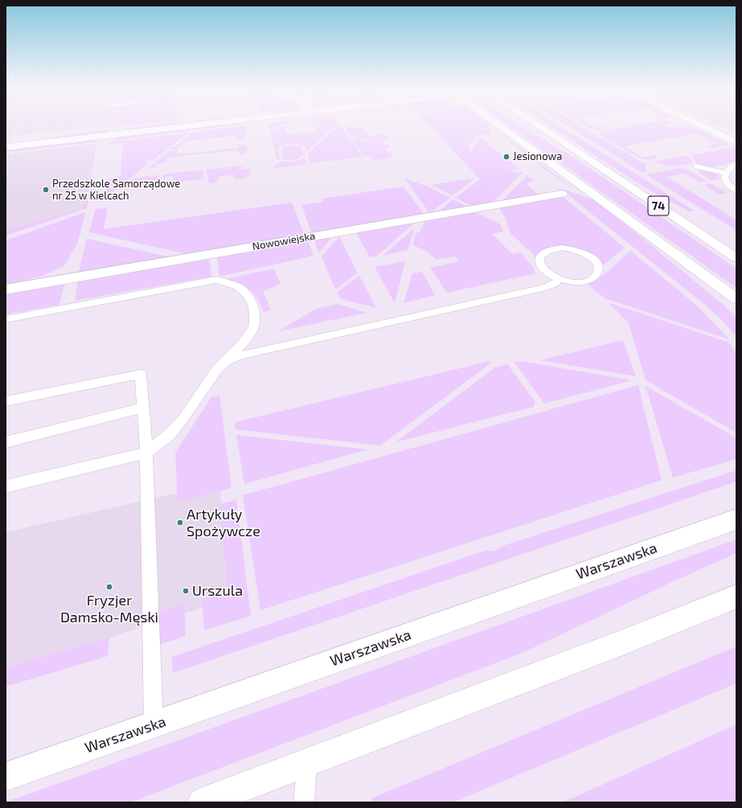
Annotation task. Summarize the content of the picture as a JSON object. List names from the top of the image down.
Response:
{
  "streets": {
    "main road": ["74", "Nowowiejska", "Warszawska"]
  },
  "places": [
    "Jesionowa",
    "Przedszkole Samorządowe nr 25 w Kielcach",
    "Artykuły Spożywcze",
    "Fryzjer Damsko-Męski",
    "Urszula"
  ]
}
